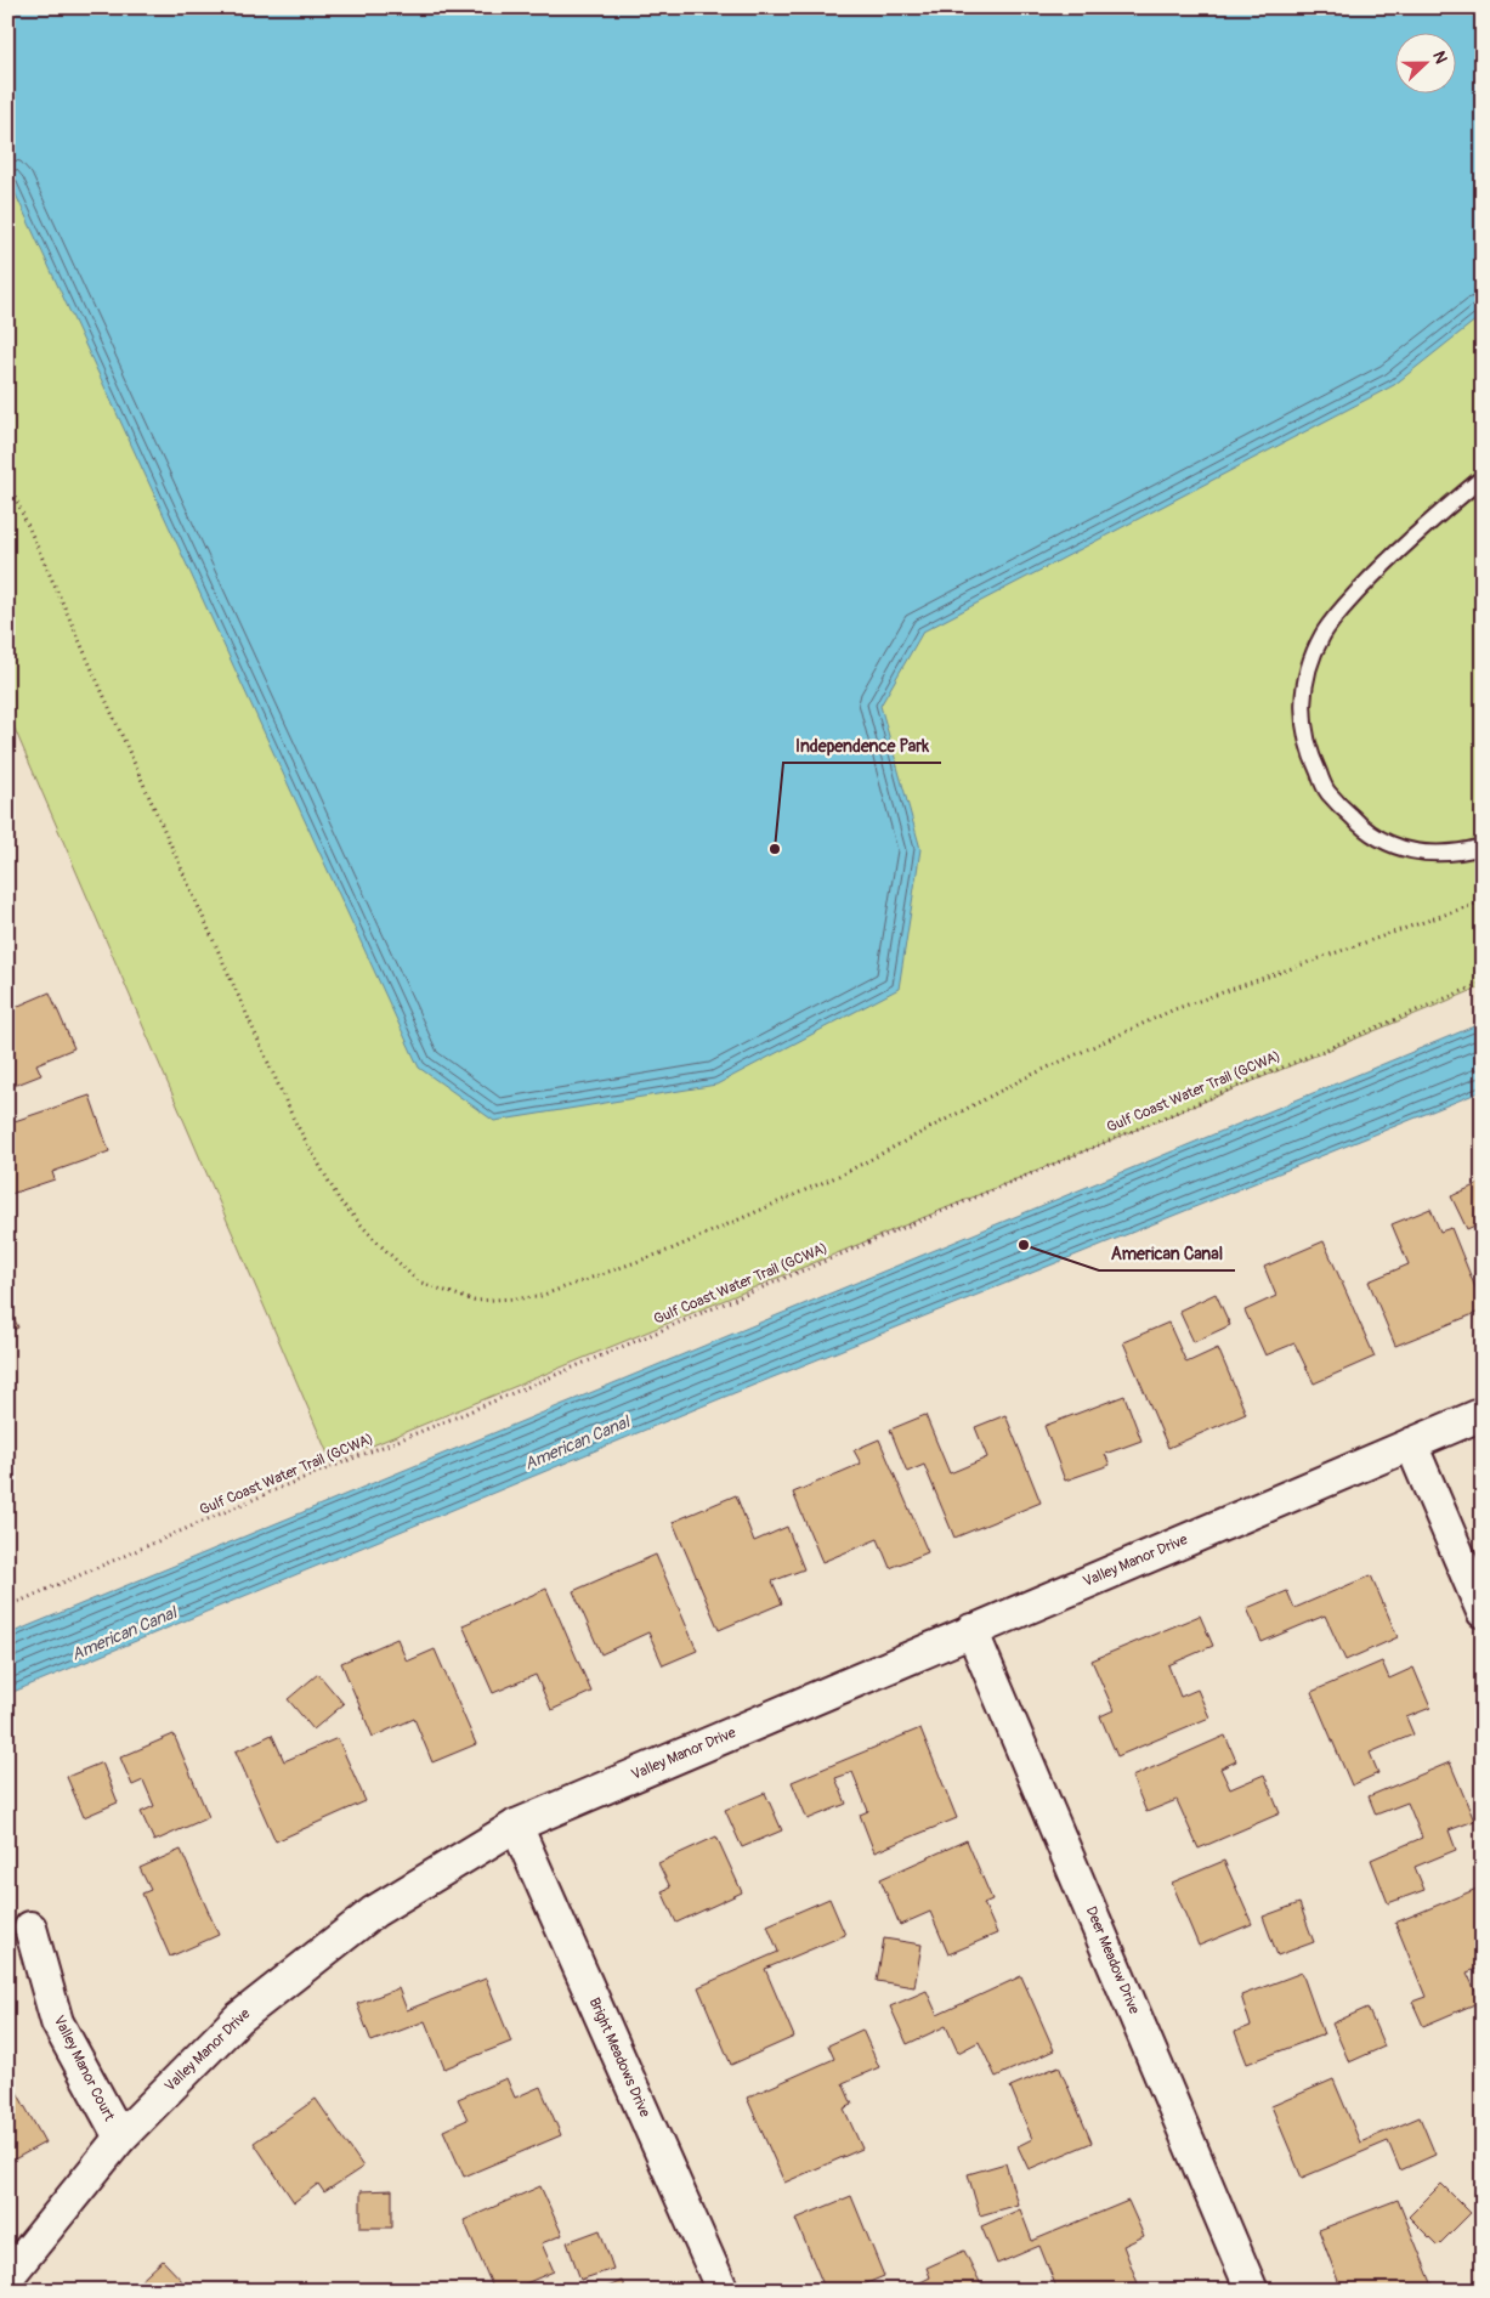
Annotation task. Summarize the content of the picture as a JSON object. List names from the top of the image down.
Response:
{
  "streets": {
    "street": [
      "Valley Manor Drive",
      "Deer Meadow Drive",
      "Bright Meadows Drive",
      "Valley Manor Court"
    ],
    "path": ["Gulf Coast Water Trail (GCWA)"]
  },
  "crossings": [
    ["Valley Manor Drive", "Deer Meadow Drive"],
    ["Valley Manor Drive", "Bright Meadows Drive"],
    ["Valley Manor Drive", "Valley Manor Court"]
  ],
  "water": ["American Canal"],
  "places": ["Independence Park", "American Canal"],
  "north": "right"
}
